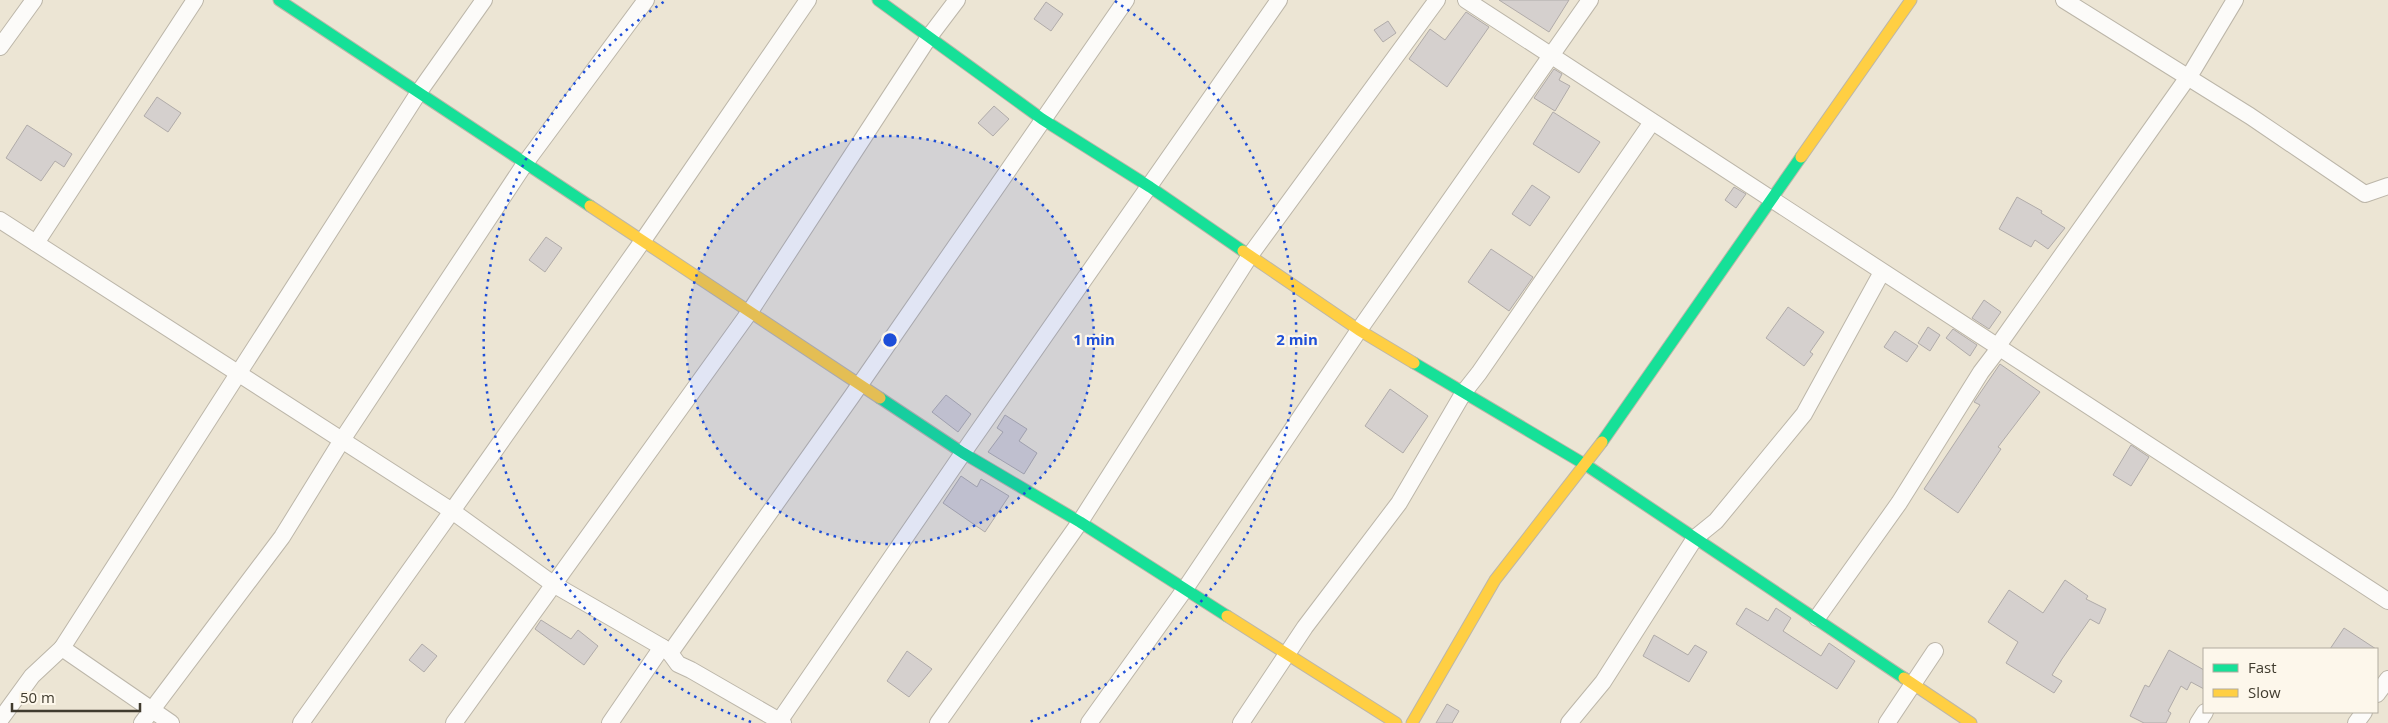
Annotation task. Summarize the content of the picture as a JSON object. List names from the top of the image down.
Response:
{
  "legend": ["Fast", "Slow"],
  "scale_bar": "50 m",
  "rings": ["1 min", "2 min"]
}
